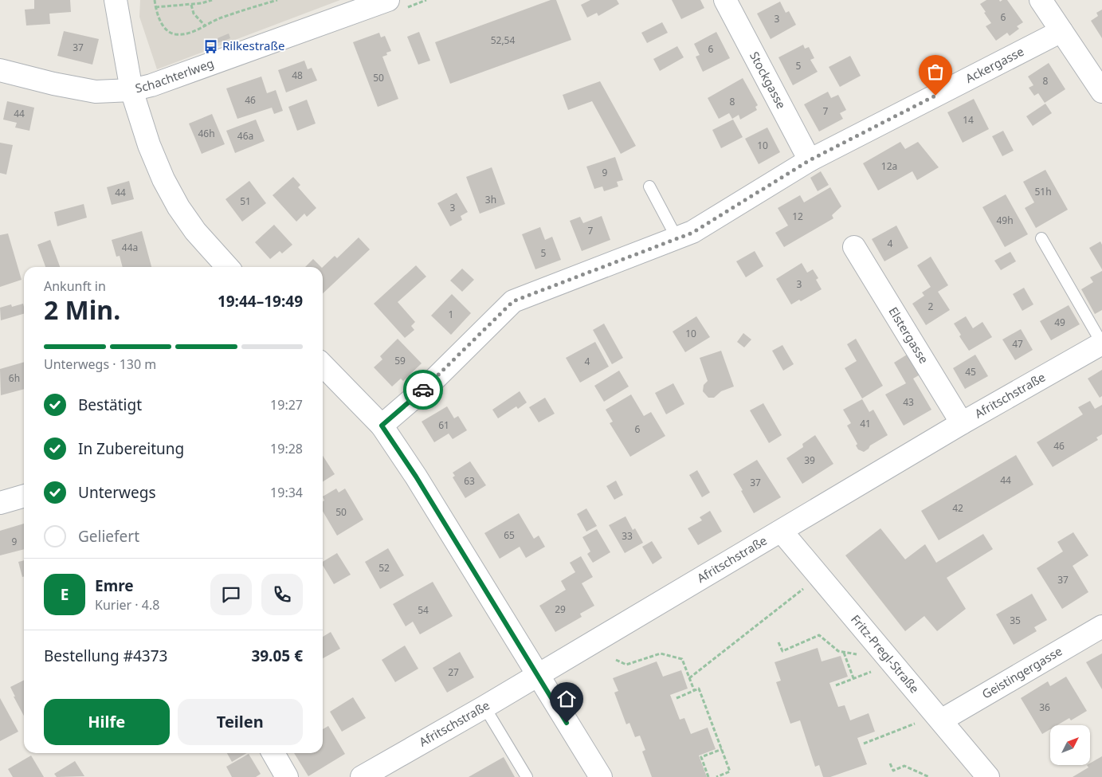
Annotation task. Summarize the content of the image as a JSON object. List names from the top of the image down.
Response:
{
  "streets": {
    "street": [
      "Ackergasse",
      "Schachterlweg",
      "Stockgasse",
      "Elstergasse",
      "Afritschstraße",
      "Fritz-Pregl-Straße",
      "Geistingergasse"
    ]
  },
  "crossings": [
    ["Ackergasse", "Stockgasse"],
    ["Elstergasse", "Afritschstraße"],
    ["Afritschstraße", "Fritz-Pregl-Straße"],
    ["Fritz-Pregl-Straße", "Geistingergasse"]
  ],
  "places": {
    "bus stop": ["Rilkestraße"]
  },
  "house_numbers": [
    "6",
    "3",
    "52,54",
    "37",
    "6",
    "5",
    "48",
    "50",
    "8",
    "46",
    "8",
    "7",
    "44",
    "14",
    "46h",
    "46a",
    "10",
    "12a",
    "9",
    "51h",
    "44",
    "3h",
    "51",
    "3",
    "12",
    "49h",
    "7",
    "4",
    "44a",
    "5",
    "3",
    "2",
    "1",
    "49",
    "10",
    "47",
    "59",
    "4",
    "45",
    "6h",
    "43",
    "41",
    "61",
    "6",
    "46",
    "39",
    "44",
    "63",
    "37",
    "42",
    "50",
    "65",
    "33",
    "9",
    "52",
    "37",
    "29",
    "54",
    "35",
    "27",
    "36"
  ],
  "north": "top right",
  "page": {
    "heading": ["2 Min.", "Ankunft in", "19:44–19:49"],
    "panel": [
      "Emre",
      "Kurier · 4.8",
      "Bestellung #4373",
      "39.05 €"
    ],
    "bar": "Unterwegs · 130 m",
    "list": [
      ["Bestätigt", "19:27"],
      ["In Zubereitung", "19:28"],
      ["Unterwegs", "19:34"],
      "Geliefert"
    ],
    "round": "E",
    "buttons": ["Hilfe", "Teilen"]
  }
}
